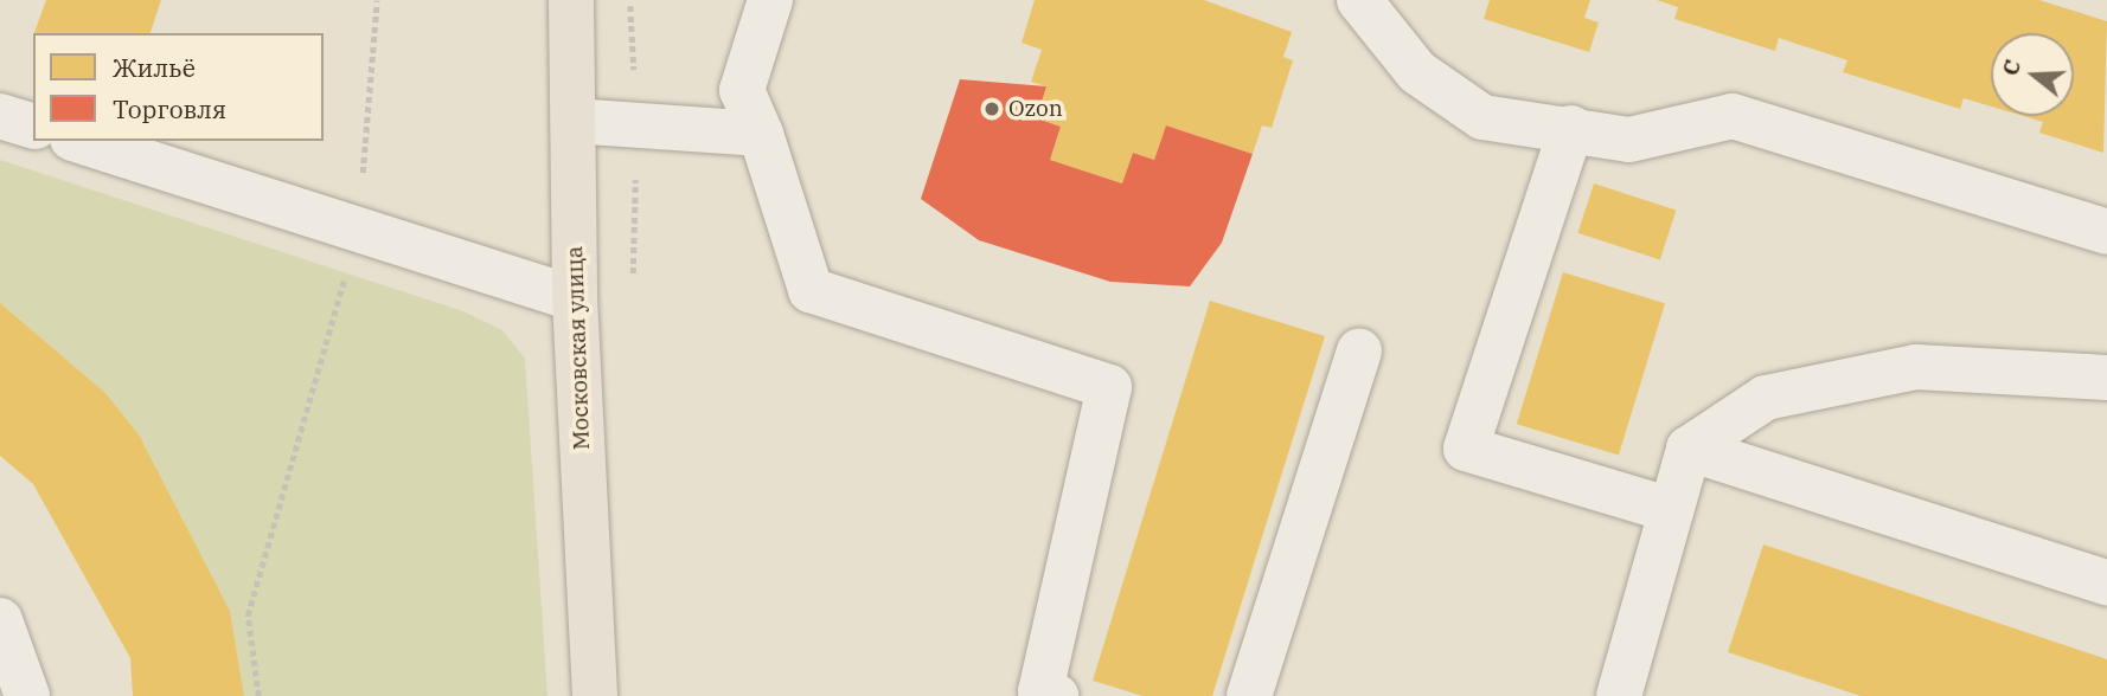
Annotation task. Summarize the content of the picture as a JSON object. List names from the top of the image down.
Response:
{
  "streets": {
    "main road": ["Московская улица"]
  },
  "places": ["Ozon"],
  "legend": ["Жильё", "Торговля"],
  "north": "left"
}
